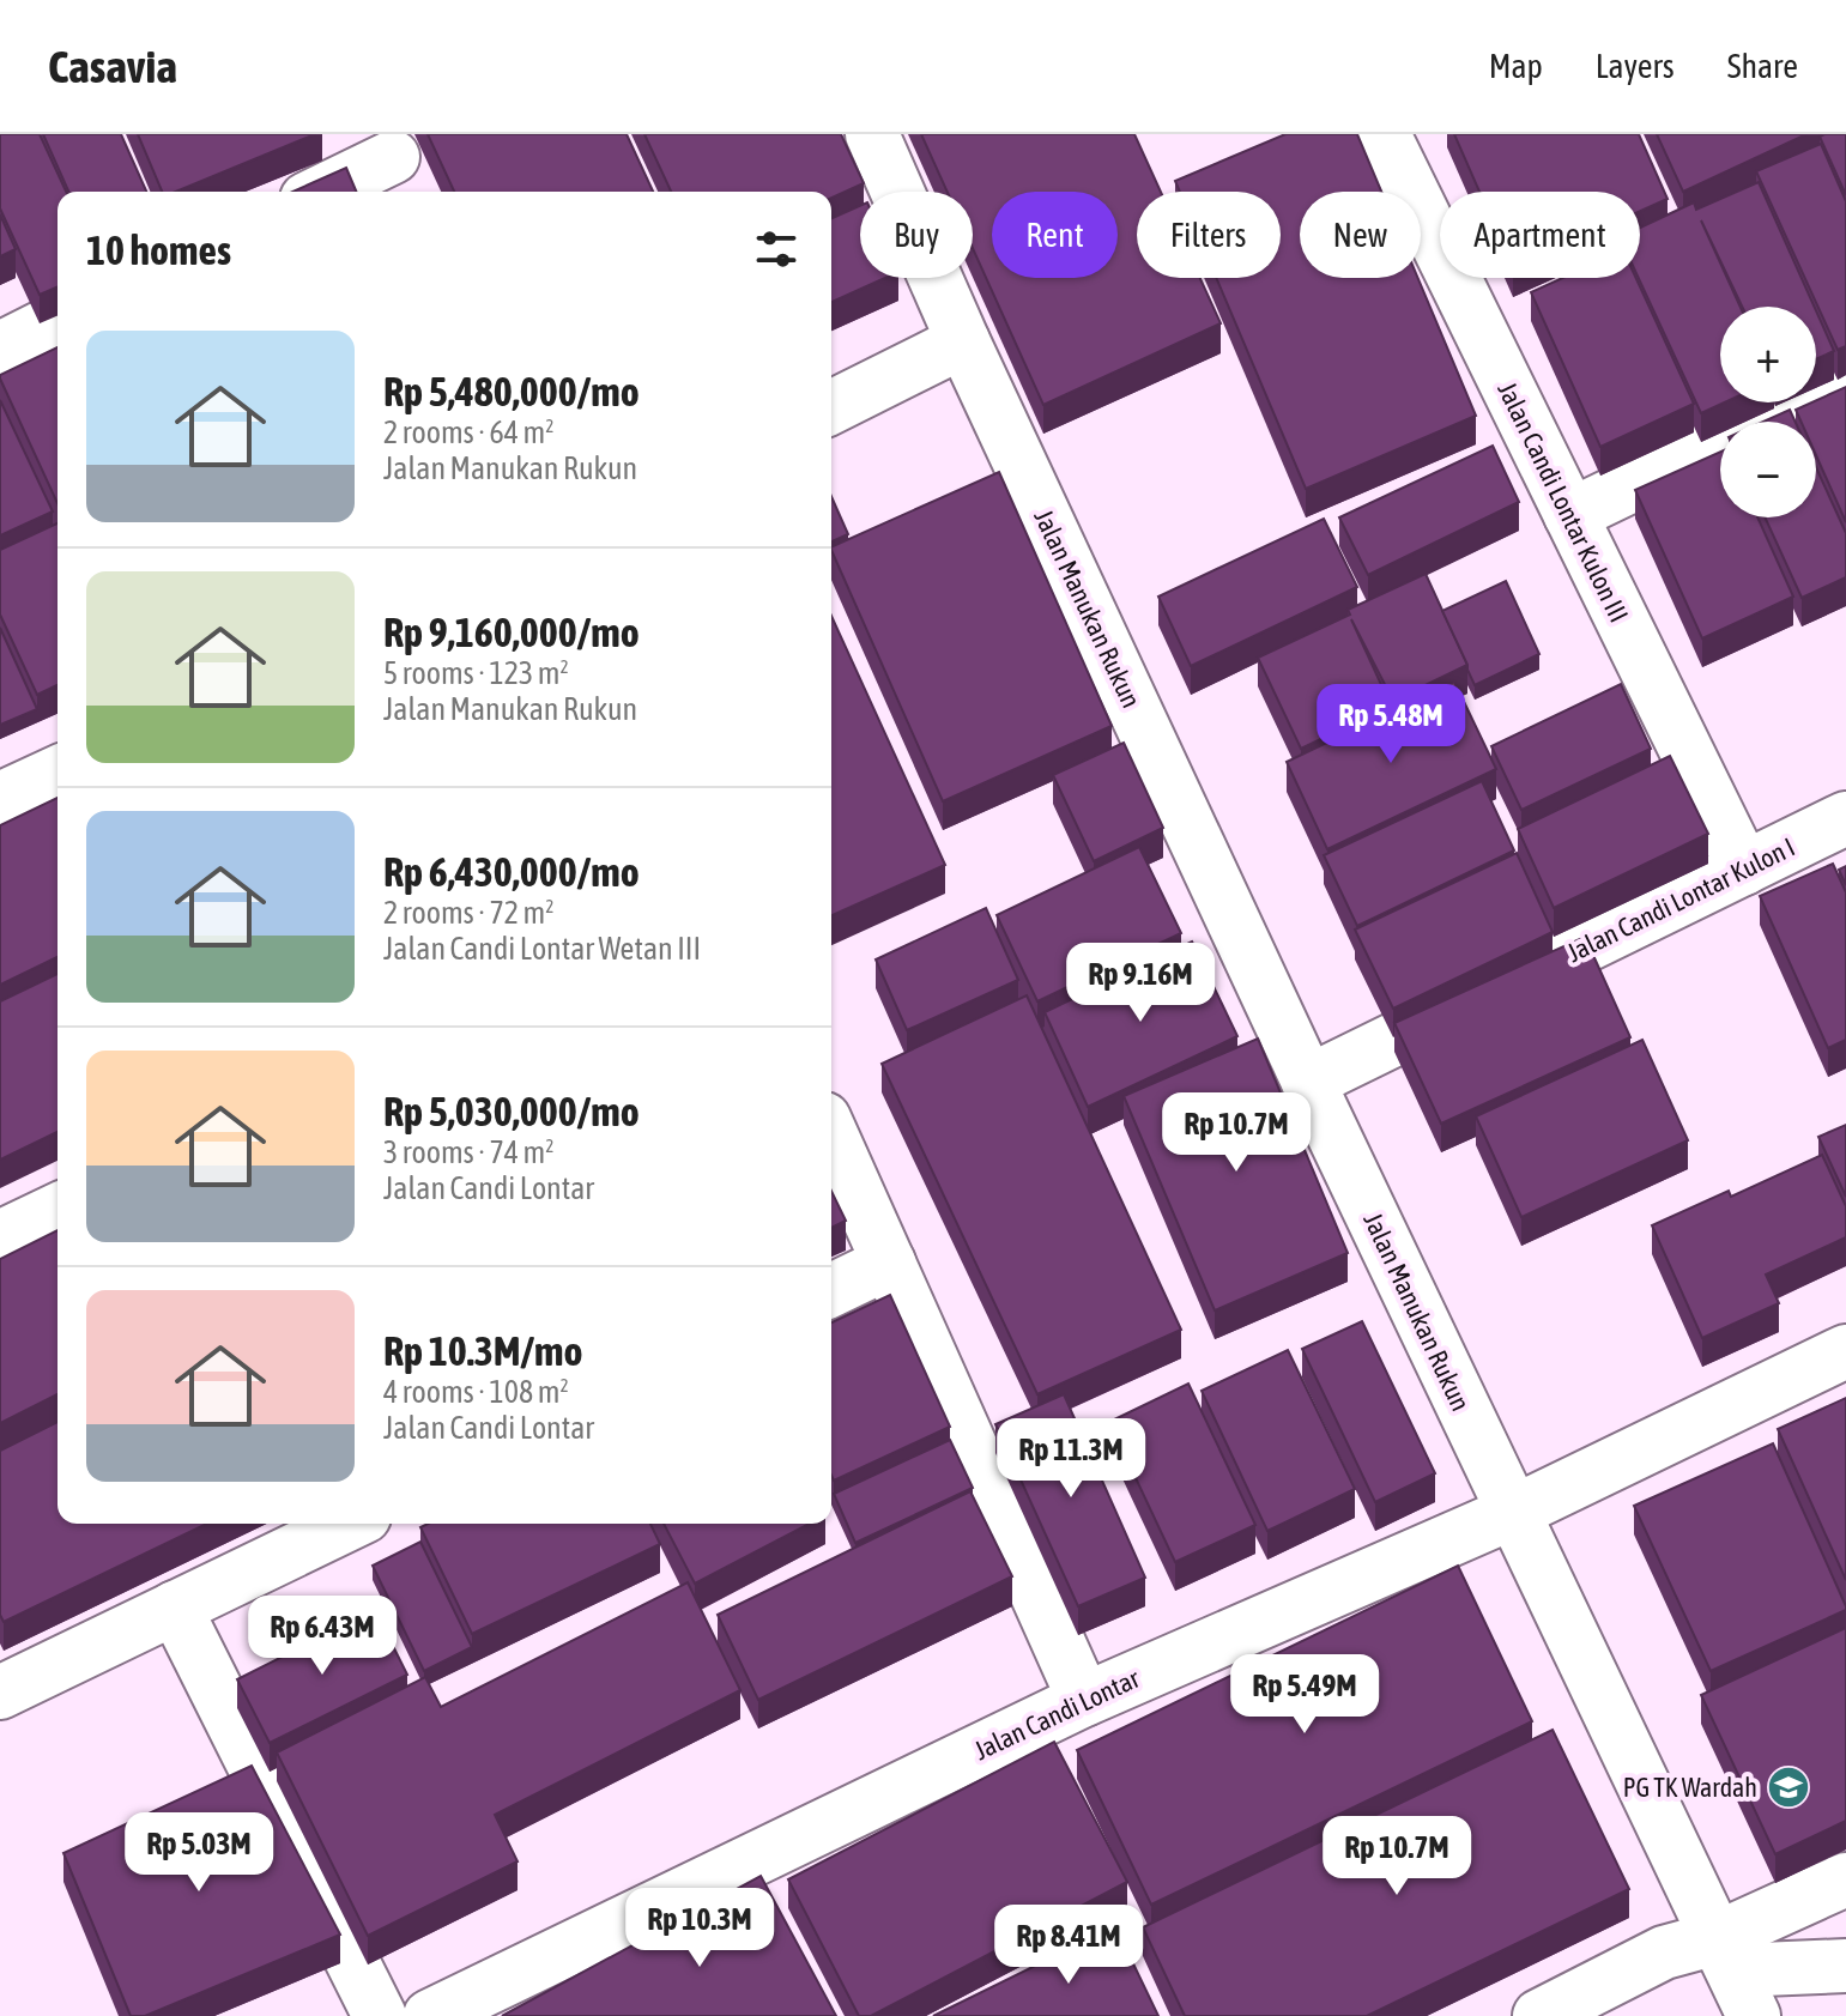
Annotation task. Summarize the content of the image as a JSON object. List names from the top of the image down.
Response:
{
  "streets": {
    "street": [
      "Jalan Candi Lontar Kulon III",
      "Jalan Manukan Rukun",
      "Jalan Candi Lontar Kulon I",
      "Jalan Candi Lontar"
    ]
  },
  "crossings": [
    ["Jalan Candi Lontar Kulon III", "Jalan Candi Lontar Kulon I"],
    ["Jalan Manukan Rukun", "Jalan Candi Lontar Kulon I"],
    ["Jalan Manukan Rukun", "Jalan Candi Lontar"]
  ],
  "places": {
    "school or university": ["PG TK Wardah"]
  },
  "page": {
    "header": "Casavia",
    "nav": ["Map", "Layers", "Share"],
    "chip": [
      "Buy",
      "Rent",
      "Filters",
      "New",
      "Apartment"
    ],
    "heading": "10 homes",
    "map_buttons": ["+", "−"],
    "list": [
      {
        "name": "Rp 5,480,000/mo",
        "note": "2 rooms · 64 m² · Jalan Manukan Rukun"
      },
      {
        "name": "Rp 9,160,000/mo",
        "note": "5 rooms · 123 m² · Jalan Manukan Rukun"
      },
      {
        "name": "Rp 6,430,000/mo",
        "note": "2 rooms · 72 m² · Jalan Candi Lontar Wetan III"
      },
      {
        "name": "Rp 5,030,000/mo",
        "note": "3 rooms · 74 m² · Jalan Candi Lontar"
      },
      {
        "name": "Rp 10.3M/mo",
        "note": "4 rooms · 108 m² · Jalan Candi Lontar"
      }
    ],
    "price": [
      "Rp 5.48M",
      "Rp 9.16M",
      "Rp 10.7M",
      "Rp 11.3M",
      "Rp 6.43M",
      "Rp 5.49M",
      "Rp 5.03M",
      "Rp 10.7M",
      "Rp 10.3M",
      "Rp 8.41M"
    ]
  }
}
